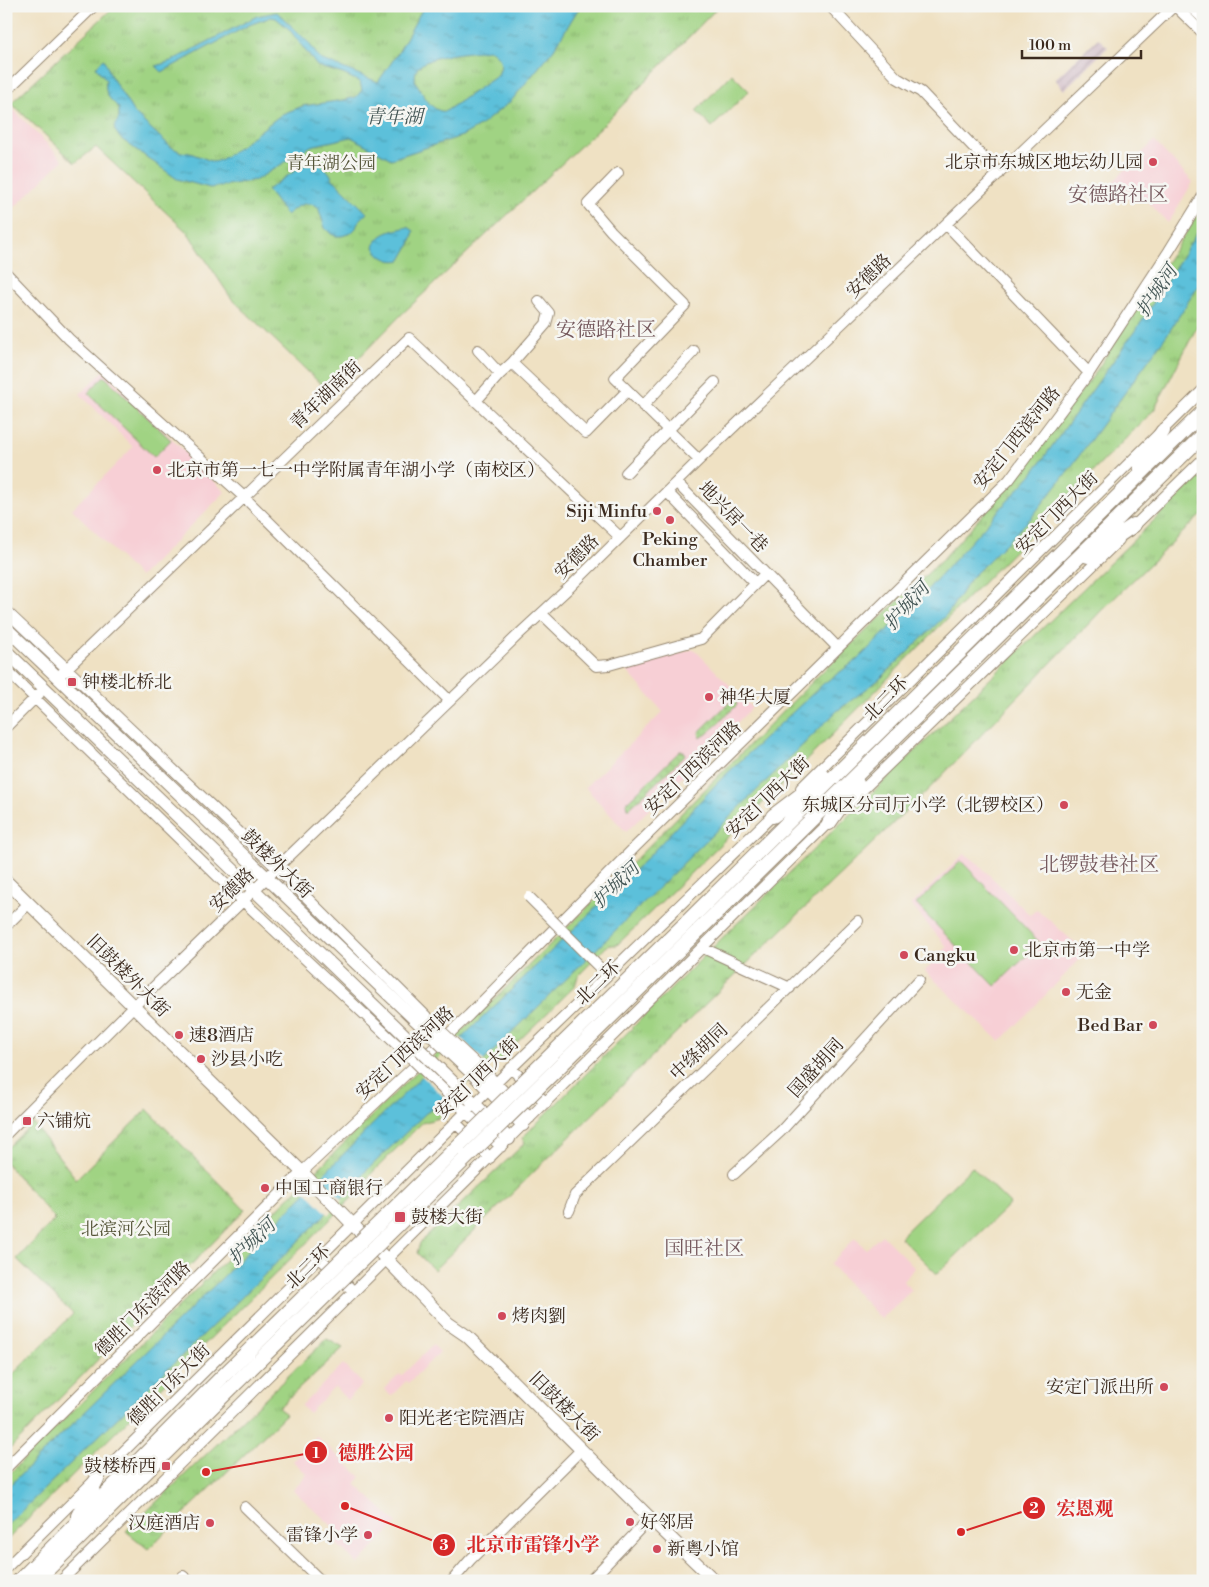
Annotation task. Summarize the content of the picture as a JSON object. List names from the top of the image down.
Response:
{
  "streets": {
    "highway": ["北二环"],
    "main road": ["鼓楼外大街", "旧鼓楼外大街", "旧鼓楼大街"],
    "street": [
      "安德路",
      "青年湖南街",
      "安定门西滨河路",
      "安定门西大街",
      "地兴居一巷",
      "中绦胡同",
      "国盛胡同",
      "德胜门东滨河路",
      "德胜门东大街"
    ]
  },
  "crossings": [
    ["安德路", "青年湖南街"],
    ["安德路", "地兴居一巷"],
    ["安德路", "鼓楼外大街"],
    ["安德路", "旧鼓楼外大街"],
    ["青年湖南街", "鼓楼外大街"],
    ["安定门西滨河路", "地兴居一巷"],
    ["安定门西滨河路", "旧鼓楼外大街"],
    ["安定门西滨河路", "德胜门东滨河路"],
    ["安定门西大街", "鼓楼外大街"],
    ["安定门西大街", "旧鼓楼外大街"],
    ["安定门西大街", "德胜门东大街"],
    ["安定门西大街", "旧鼓楼大街"],
    ["旧鼓楼外大街", "德胜门东滨河路"],
    ["旧鼓楼外大街", "德胜门东大街"],
    ["旧鼓楼外大街", "旧鼓楼大街"],
    ["德胜门东大街", "旧鼓楼大街"]
  ],
  "districts": [
    "安德路社区",
    "安德路社区",
    "北锣鼓巷社区",
    "国旺社区"
  ],
  "water": ["青年湖", "护城河"],
  "parks": ["青年湖公园", "北滨河公园"],
  "places": {
    "other": [
      "北京市东城区地坛幼儿园",
      "北京市第一七一中学附属青年湖小学（南校区）",
      "Siji Minfu",
      "Peking Chamber",
      "神华大厦",
      "东城区分司厅小学（北锣校区）",
      "北京市第一中学",
      "Cangku",
      "无金",
      "Bed Bar",
      "速8酒店",
      "沙县小吃",
      "中国工商银行",
      "烤肉劉",
      "安定门派出所",
      "阳光老宅院酒店",
      "德胜公园",
      "北京市雷锋小学",
      "好邻居",
      "汉庭酒店",
      "宏恩观",
      "雷锋小学",
      "新粤小馆"
    ],
    "transit": [
      "钟楼北桥北",
      "六铺炕",
      "鼓楼大街",
      "鼓楼桥西"
    ]
  },
  "scale_bar": "100 m"
}
